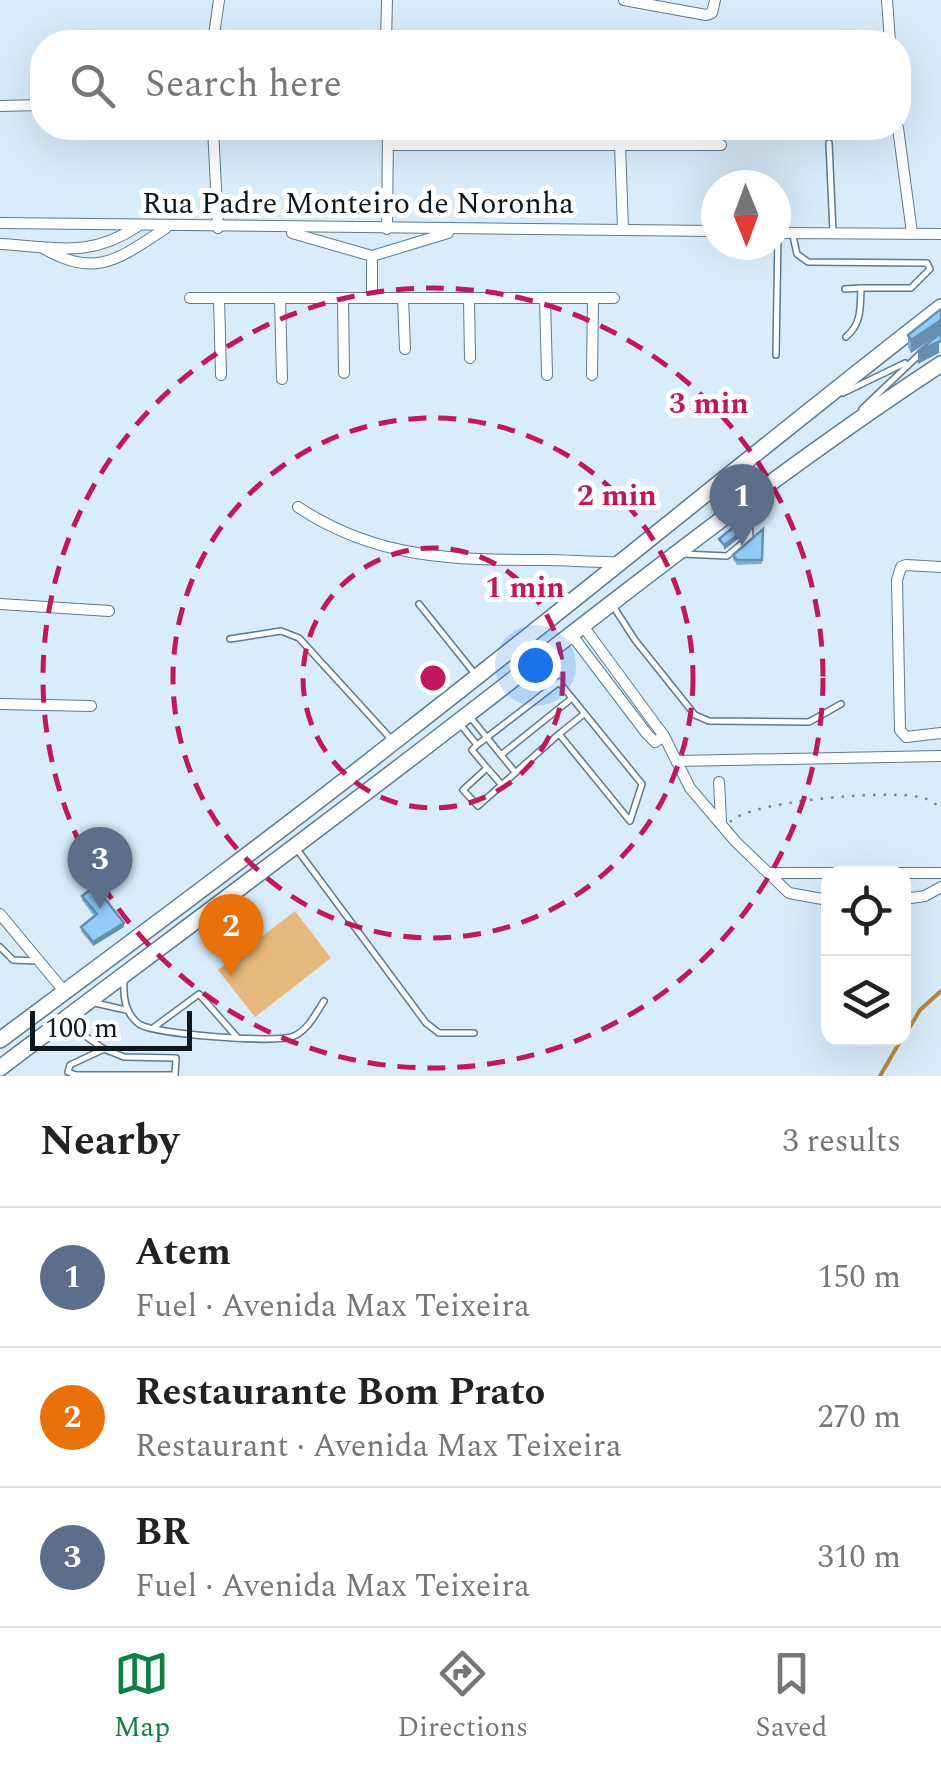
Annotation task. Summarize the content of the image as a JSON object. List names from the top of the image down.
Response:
{
  "streets": {
    "street": ["Rua Padre Monteiro de Noronha"]
  },
  "scale_bar": "100 m",
  "north": "bottom",
  "page": {
    "search": "Search here",
    "pins": ["1", "3", "2"],
    "scale": "100 m",
    "heading": ["Nearby", "3 results"],
    "list": [
      {
        "mark": "1",
        "name": "Atem",
        "note": "Fuel · Avenida Max Teixeira",
        "value": "150 m"
      },
      {
        "mark": "2",
        "name": "Restaurante Bom Prato",
        "note": "Restaurant · Avenida Max Teixeira",
        "value": "270 m"
      },
      {
        "mark": "3",
        "name": "BR",
        "note": "Fuel · Avenida Max Teixeira",
        "value": "310 m"
      }
    ],
    "nav": ["Map", "Directions", "Saved"]
  },
  "rings": ["3 min", "2 min", "1 min"]
}
